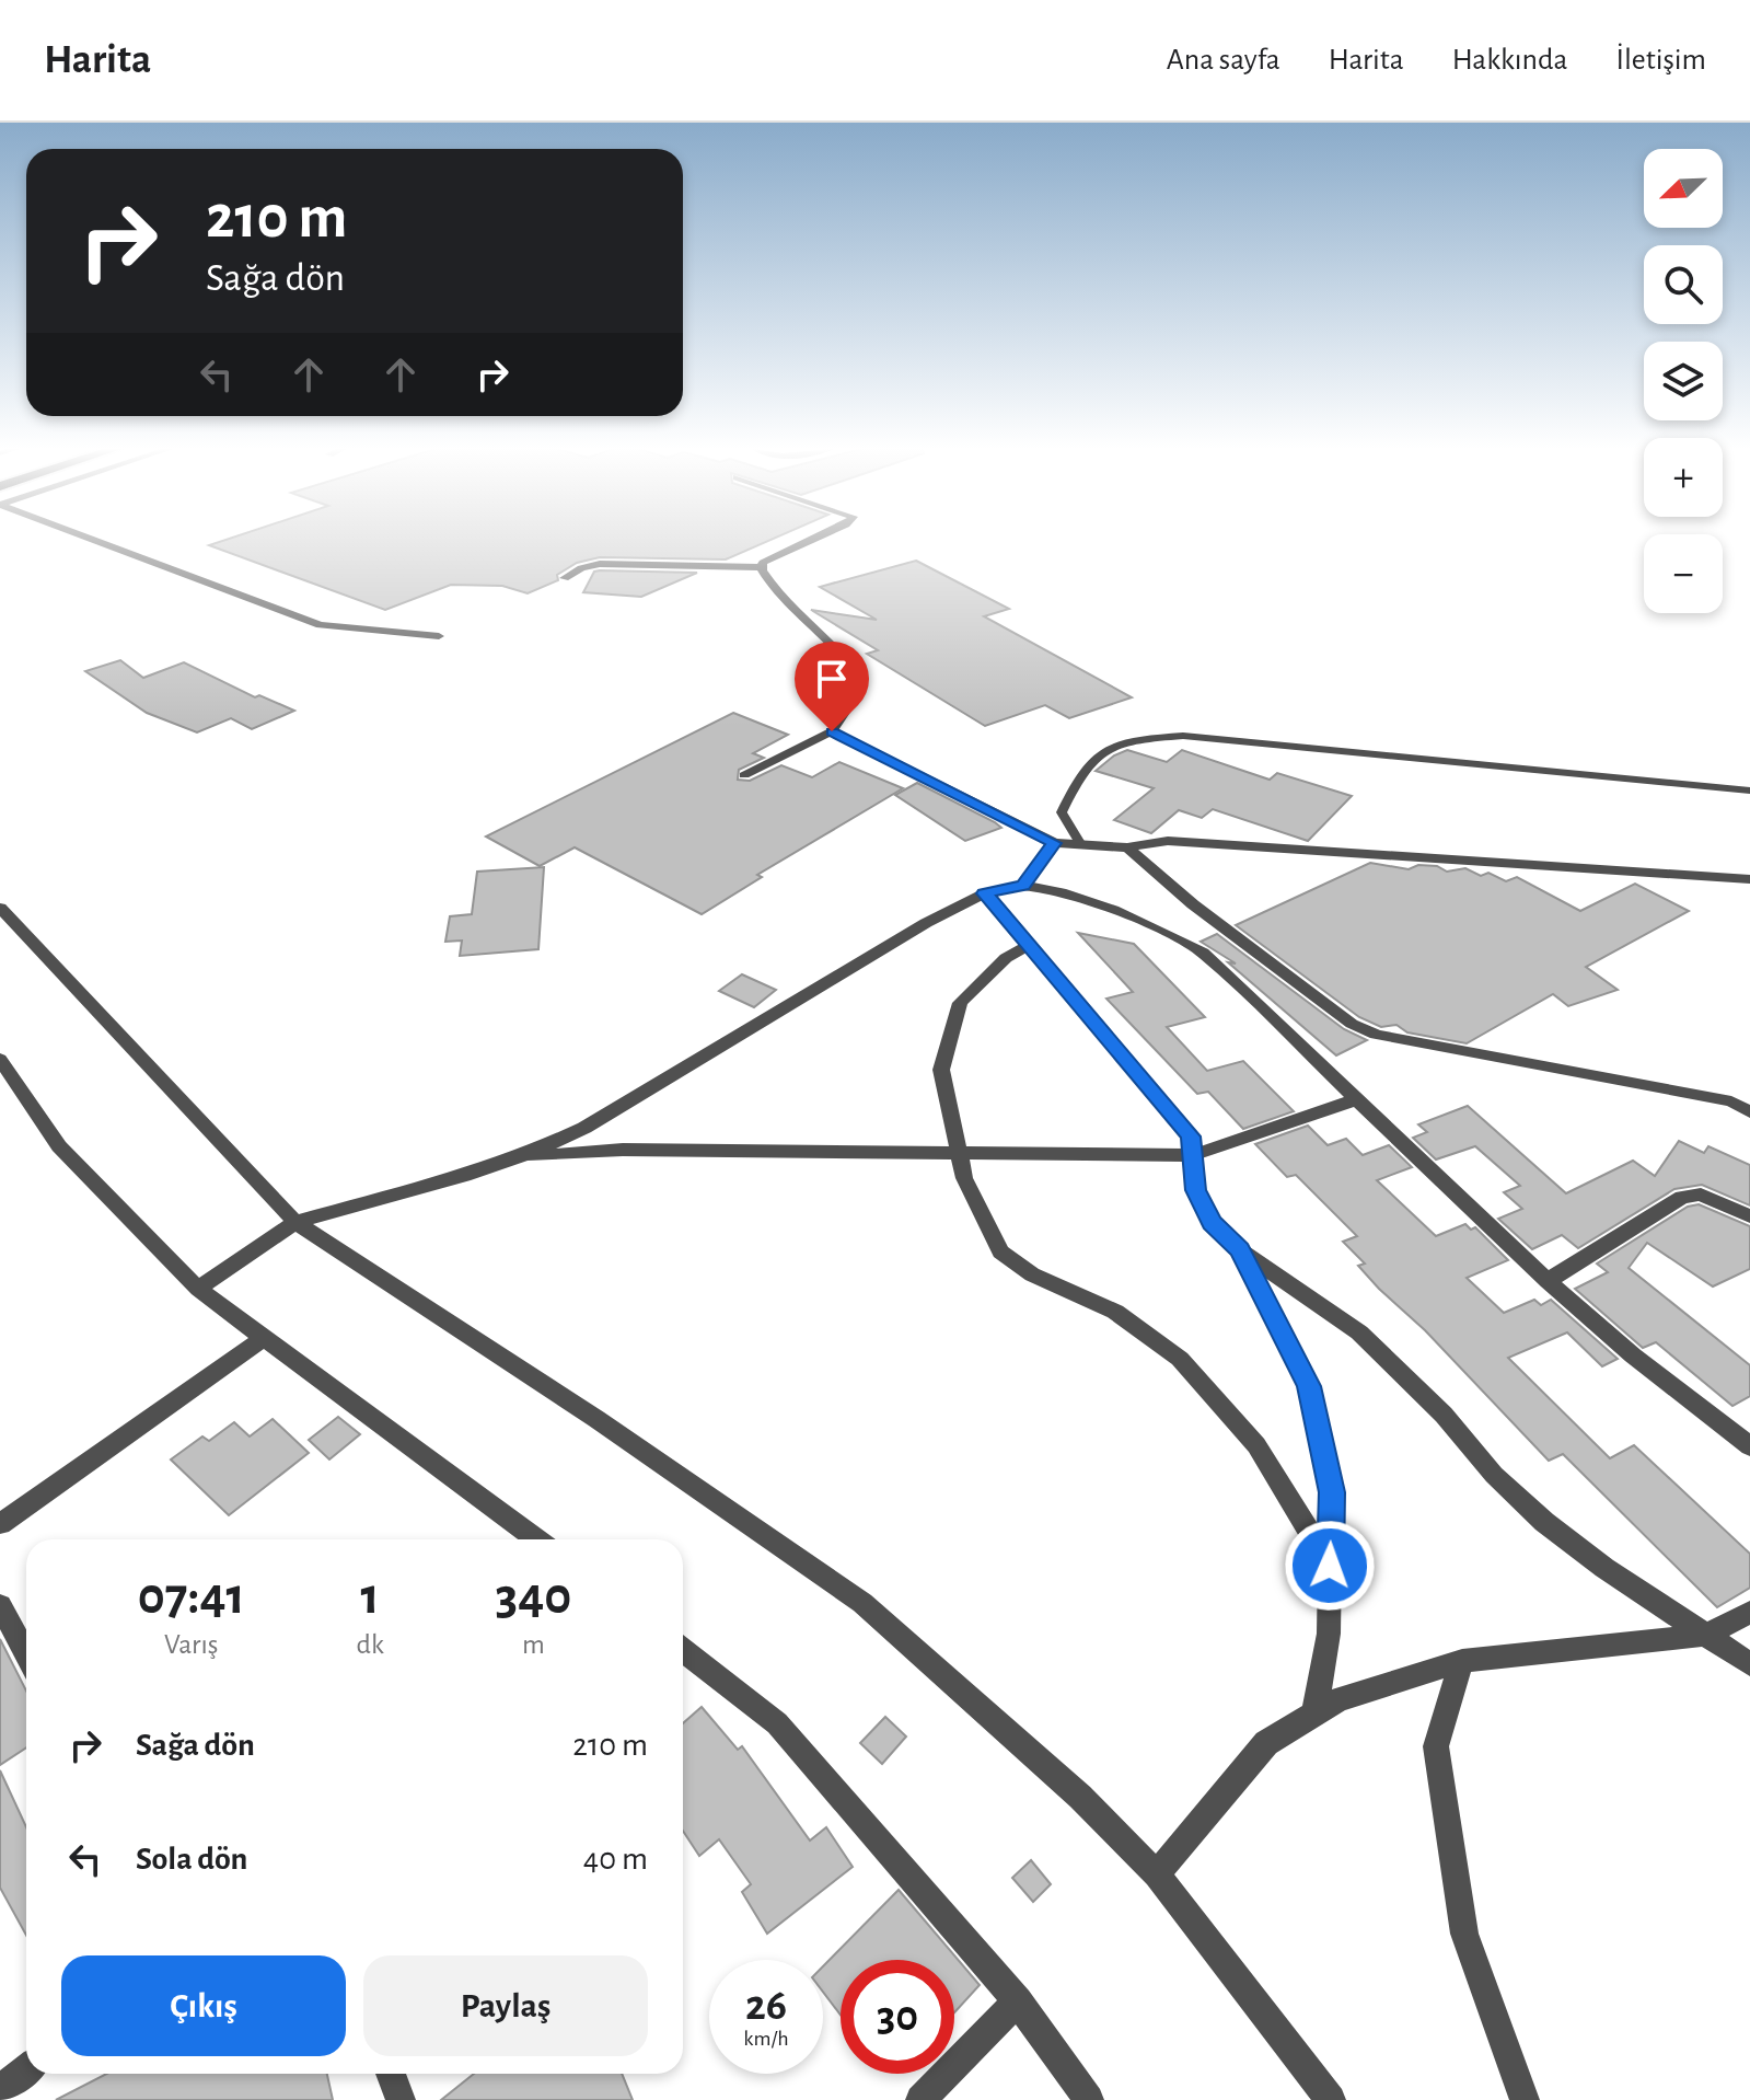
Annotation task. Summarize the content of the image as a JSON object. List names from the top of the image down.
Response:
{
  "north": "bottom left",
  "page": {
    "header": "Harita",
    "nav": [
      "Ana sayfa",
      "Harita",
      "Hakkında",
      "İletişim"
    ],
    "map_buttons": ["+", "−"],
    "turn": ["210 m", "Sağa dön"],
    "eta": [
      "07:41",
      "Varış",
      "1",
      "dk",
      "340",
      "m"
    ],
    "list": [
      {
        "name": "Sağa dön",
        "value": "210 m"
      },
      {
        "name": "Sola dön",
        "value": "40 m"
      }
    ],
    "buttons": ["Çıkış", "Paylaş"],
    "speed": "26 km/h",
    "limit": "30"
  }
}
